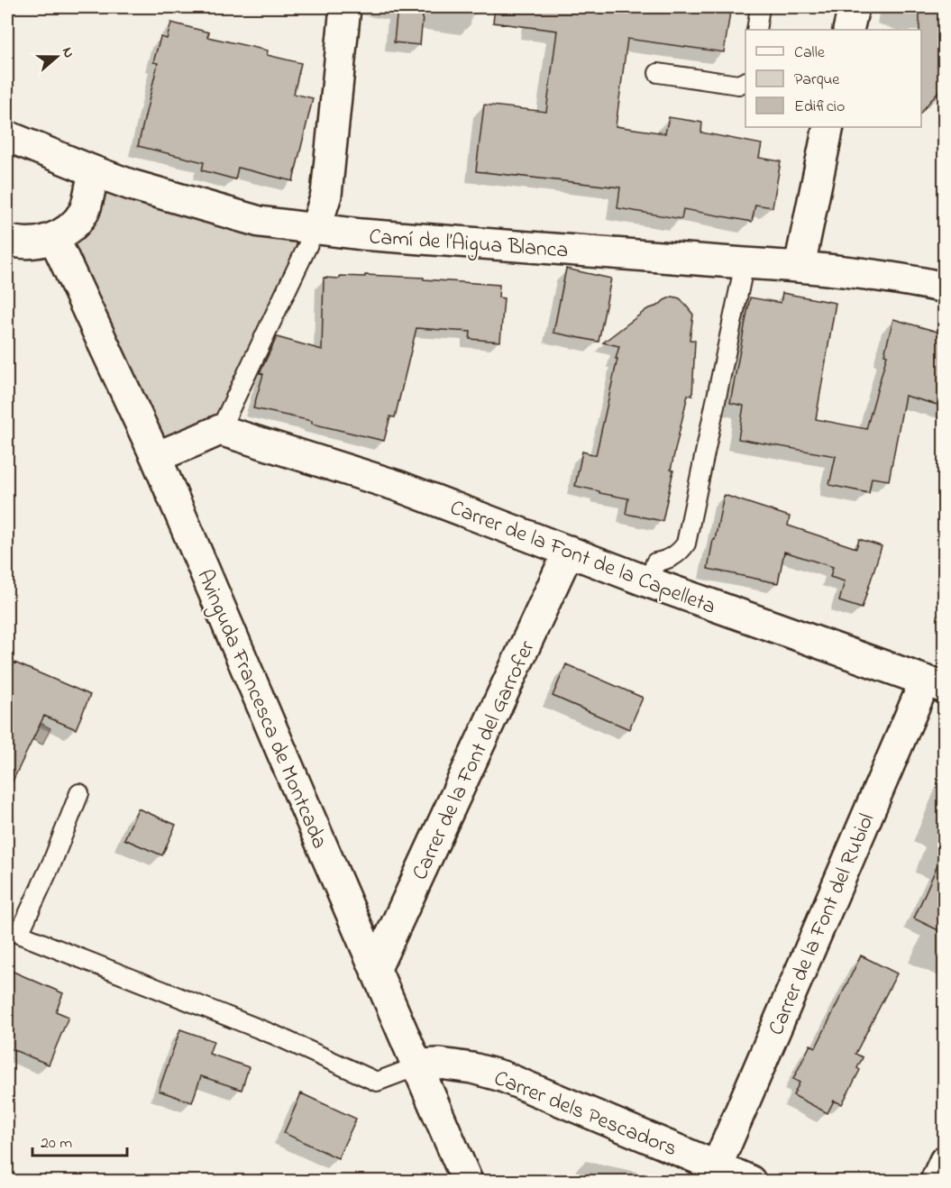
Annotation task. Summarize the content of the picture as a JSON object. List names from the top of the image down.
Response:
{
  "streets": {
    "street": [
      "Camí de l’Aigua Blanca",
      "Carrer de la Font de la Capelleta",
      "Avinguda Francesca de Montcada",
      "Carrer de la Font del Garrofer",
      "Carrer de la Font del Rubiol",
      "Carrer dels Pescadors"
    ]
  },
  "crossings": [
    ["Carrer de la Font de la Capelleta", "Carrer de la Font del Garrofer"],
    ["Carrer de la Font de la Capelleta", "Carrer de la Font del Rubiol"],
    ["Avinguda Francesca de Montcada", "Carrer de la Font del Garrofer"],
    ["Avinguda Francesca de Montcada", "Carrer dels Pescadors"],
    ["Carrer de la Font del Rubiol", "Carrer dels Pescadors"]
  ],
  "legend": ["Calle", "Parque", "Edificio"],
  "scale_bar": "20 m",
  "north": "right"
}
